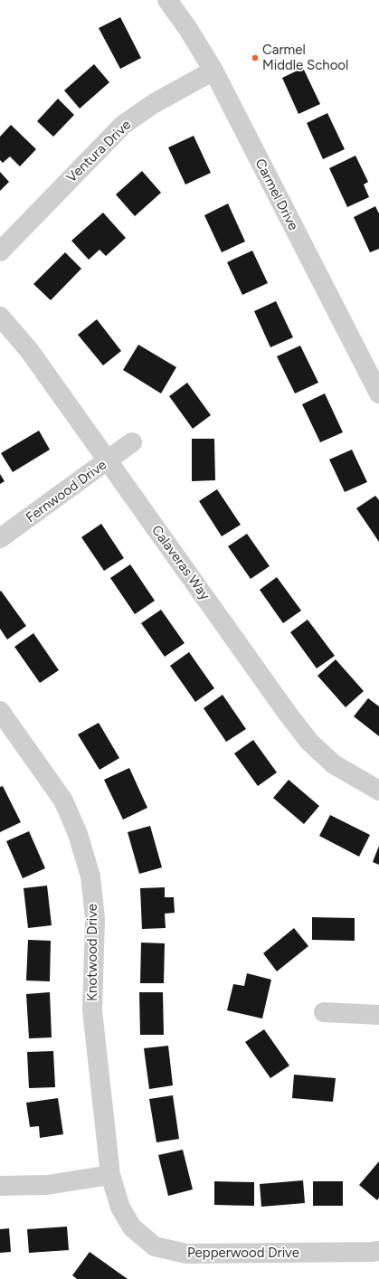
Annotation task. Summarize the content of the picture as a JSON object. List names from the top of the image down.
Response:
{
  "streets": {
    "street": [
      "Ventura Drive",
      "Carmel Drive",
      "Fernwood Drive",
      "Calaveras Way",
      "Knotwood Drive",
      "Pepperwood Drive"
    ]
  },
  "crossings": [
    ["Ventura Drive", "Carmel Drive"],
    ["Fernwood Drive", "Calaveras Way"],
    ["Knotwood Drive", "Pepperwood Drive"]
  ],
  "places": ["Carmel Middle School"]
}
